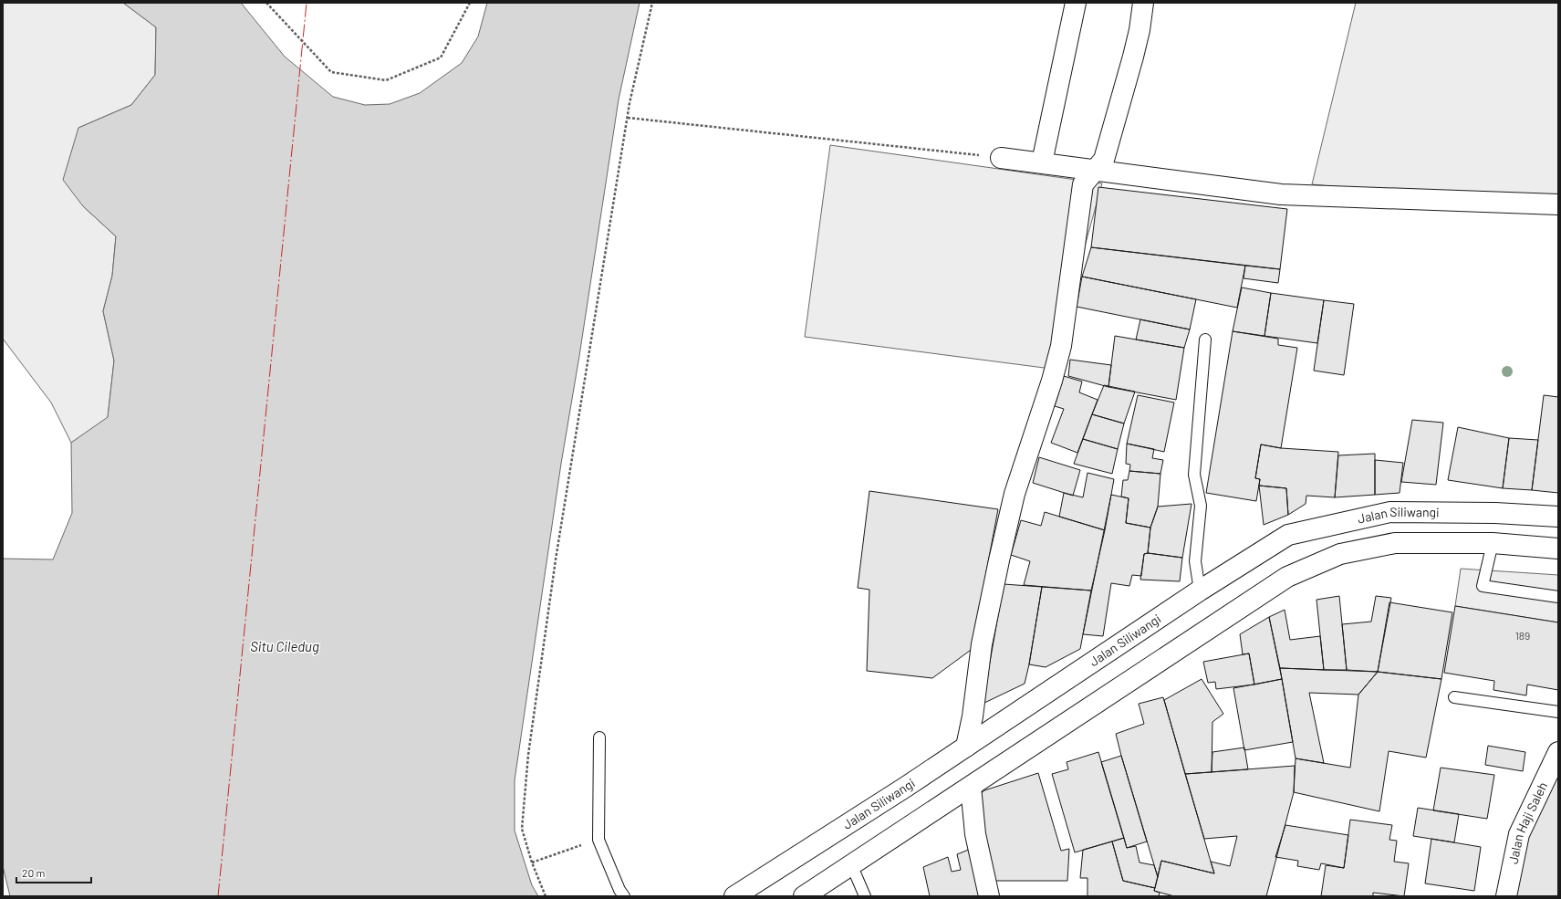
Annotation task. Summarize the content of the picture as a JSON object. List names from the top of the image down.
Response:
{
  "streets": {
    "main road": ["Jalan Siliwangi", "Jalan Haji Saleh"]
  },
  "water": ["Situ Ciledug"],
  "house_numbers": ["189"],
  "scale_bar": "20 m"
}
